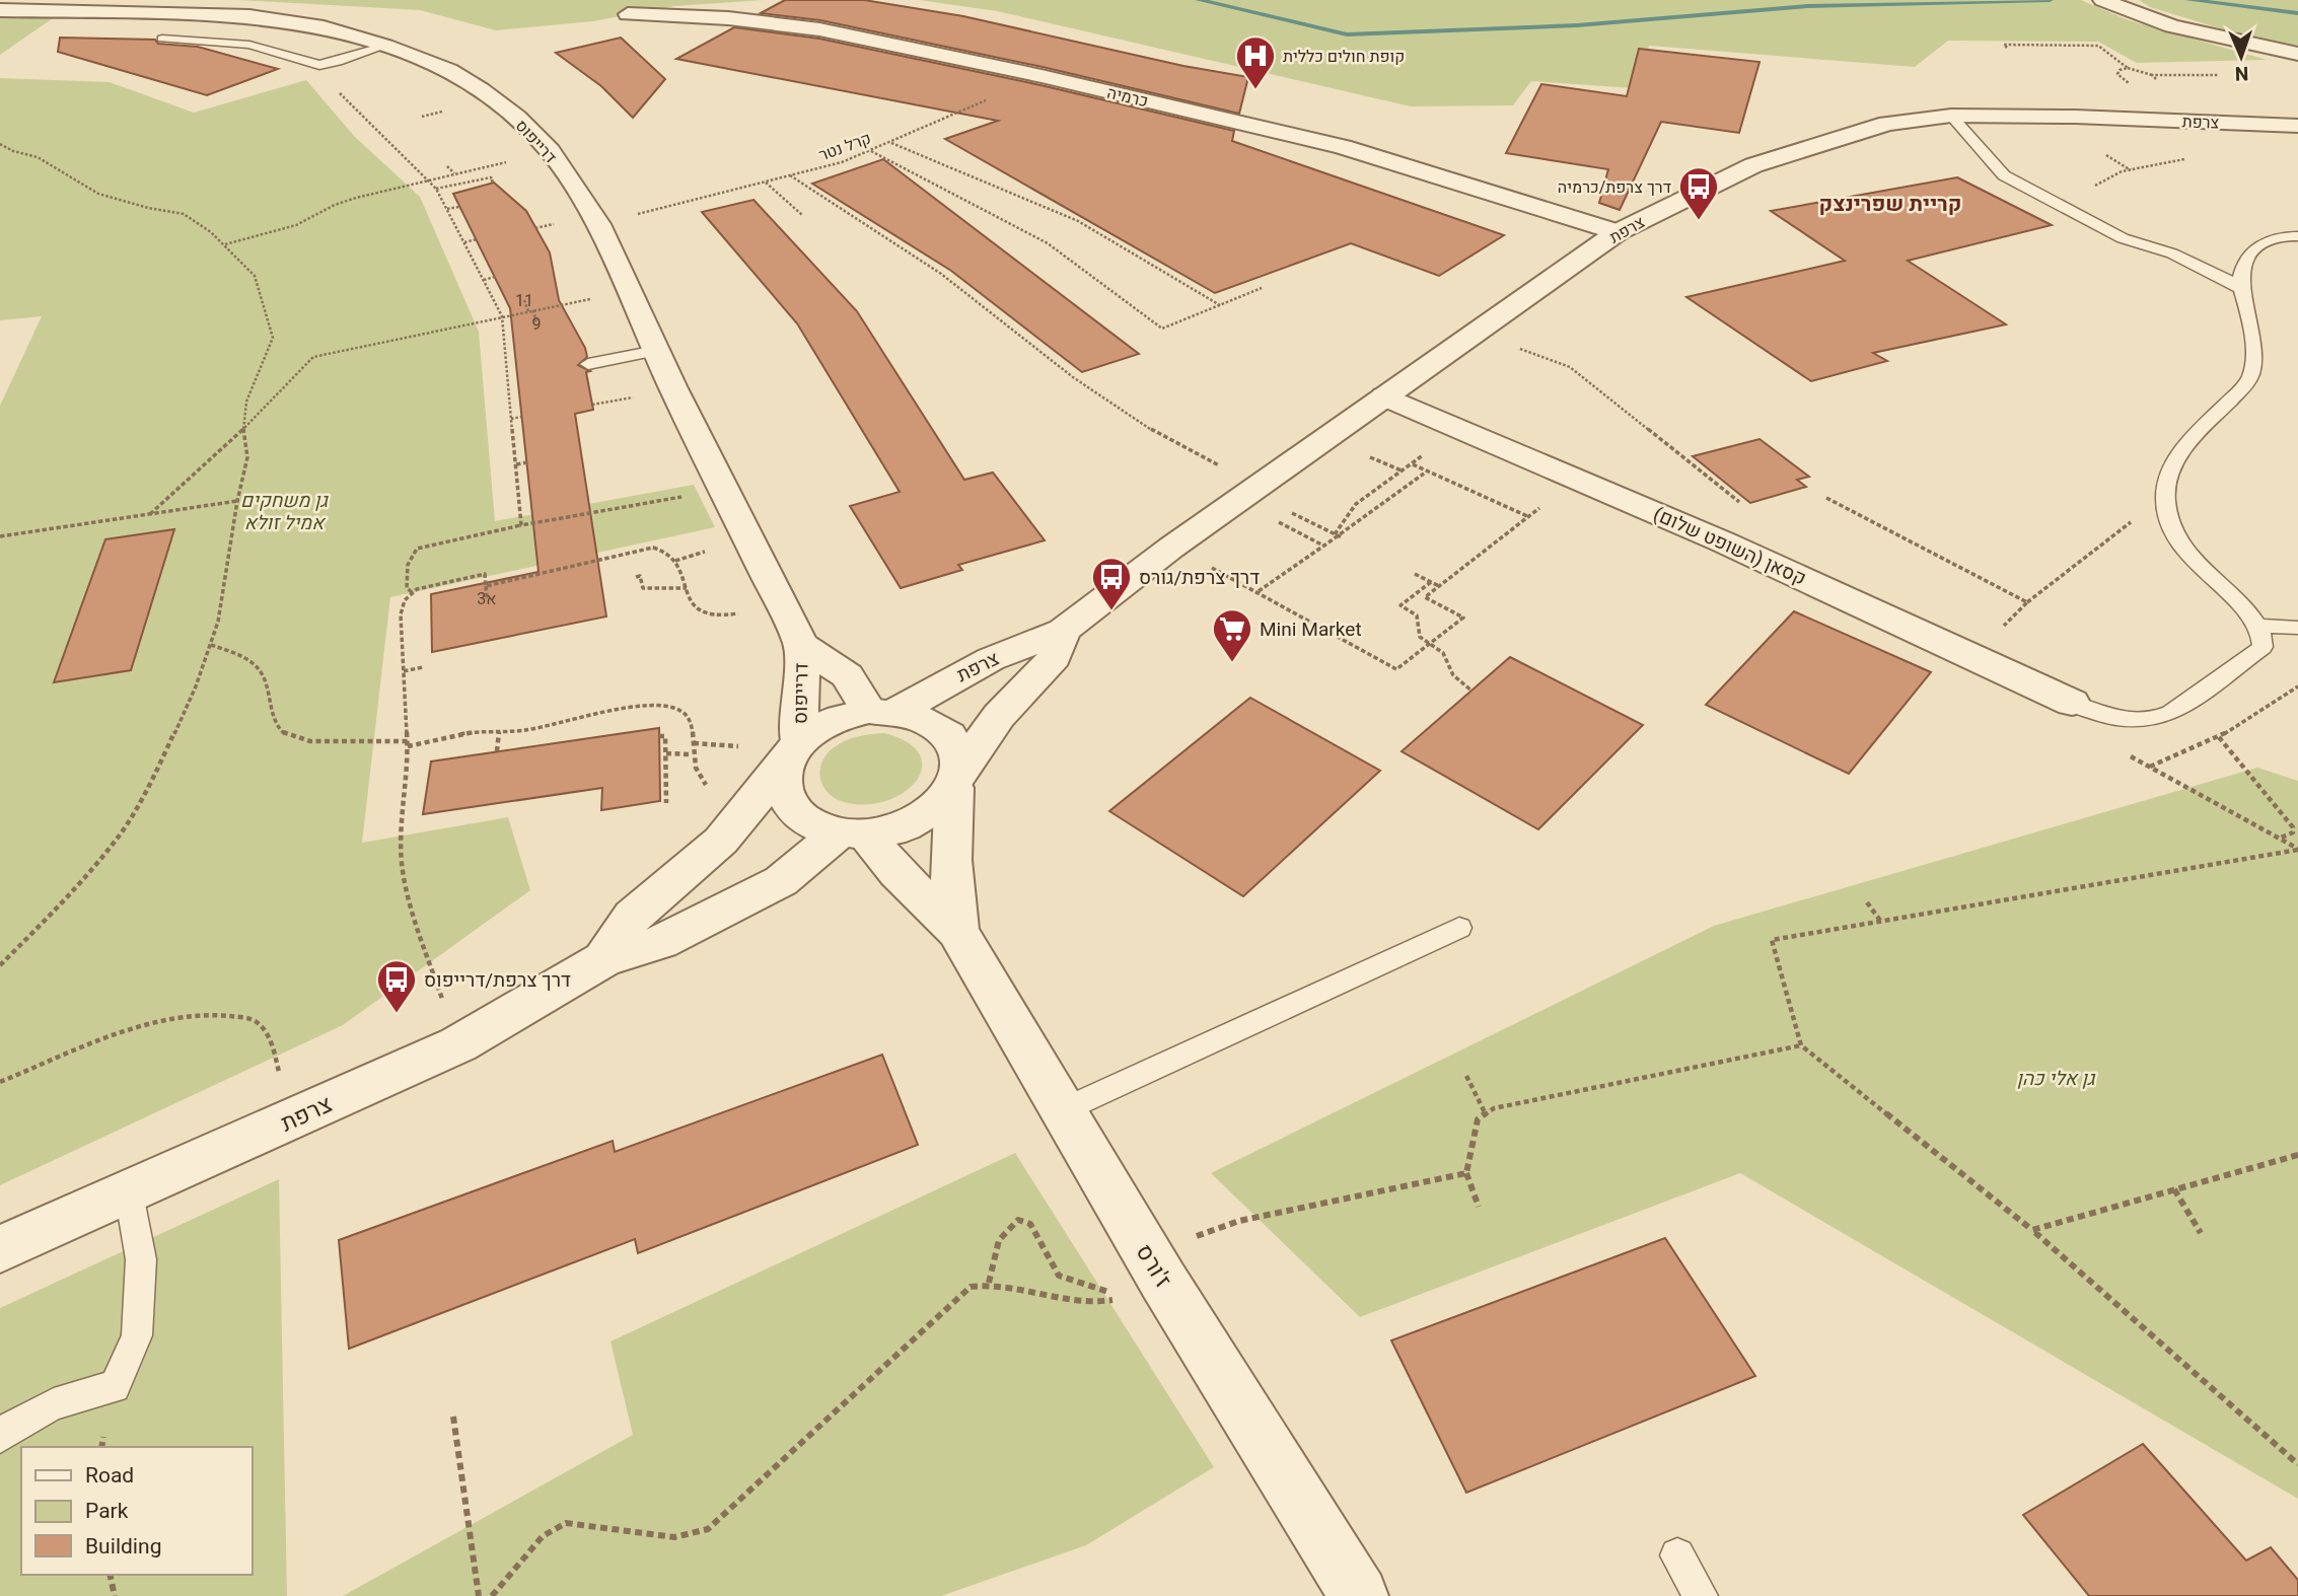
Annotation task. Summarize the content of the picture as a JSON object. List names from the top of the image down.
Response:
{
  "streets": {
    "street": [
      "כרמיה",
      "צרפת",
      "דרייפוס",
      "קסאן (השופט שלום)",
      "ז'ורס"
    ],
    "path": ["קרל נטר"]
  },
  "crossings": [
    ["כרמיה", "צרפת"],
    ["כרמיה", "קרל נטר"],
    ["צרפת", "דרייפוס"],
    ["צרפת", "קסאן (השופט שלום)"],
    ["צרפת", "ז'ורס"],
    ["דרייפוס", "ז'ורס"]
  ],
  "districts": ["קריית שפרינצק"],
  "parks": ["גן משחקים אמיל זולא", "גן אלי כהן"],
  "places": {
    "hospital": ["קופת חולים כללית"],
    "bus stop": ["דרך צרפת/כרמיה", "דרך צרפת/גורס", "דרך צרפת/דרייפוס"],
    "supermarket": ["Mini Market"]
  },
  "house_numbers": ["11", "9", "3א"],
  "legend": ["Road", "Park", "Building"],
  "north": "bottom"
}
